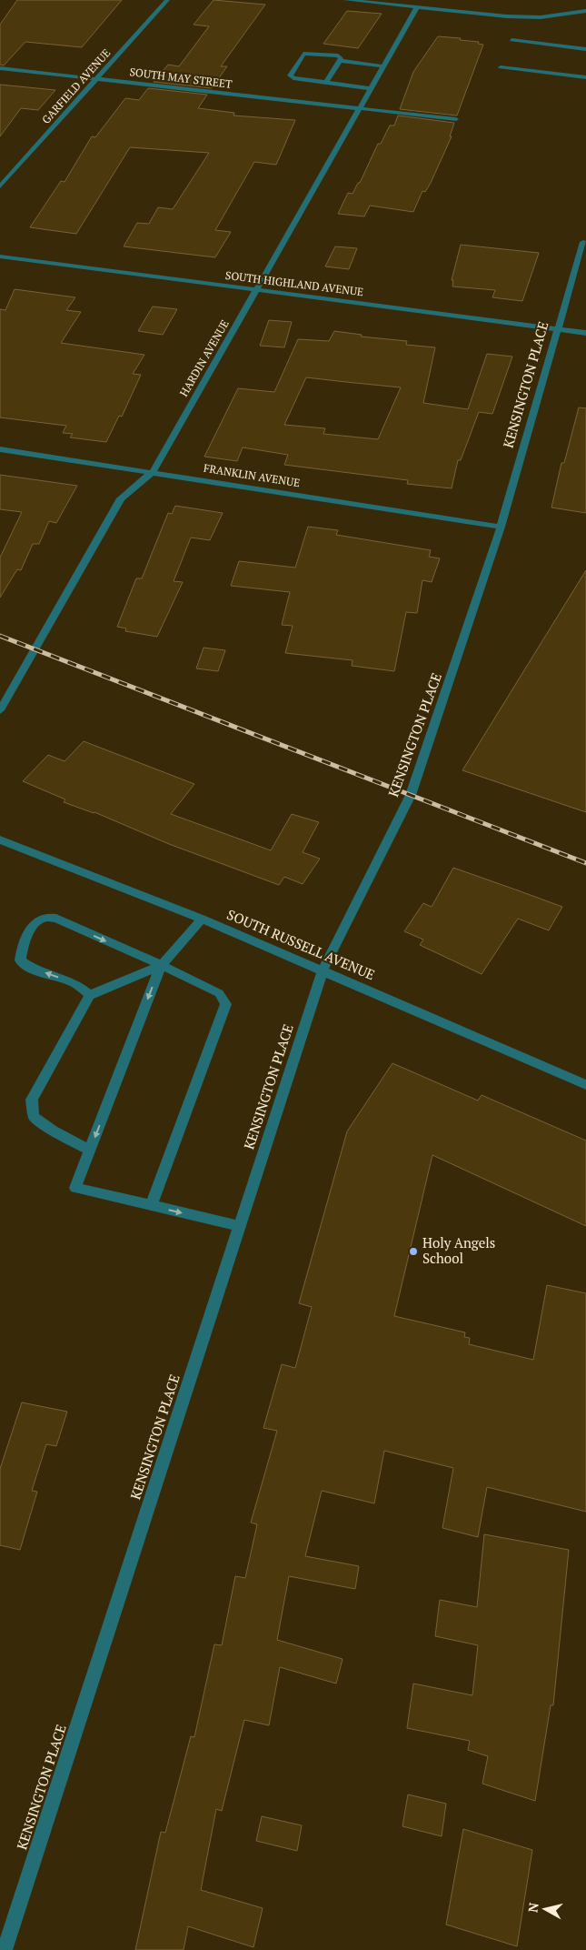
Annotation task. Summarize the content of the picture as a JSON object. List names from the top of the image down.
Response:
{
  "streets": {
    "street": [
      "SOUTH MAY STREET",
      "GARFIELD AVENUE",
      "SOUTH HIGHLAND AVENUE",
      "HARDIN AVENUE",
      "KENSINGTON PLACE",
      "FRANKLIN AVENUE",
      "SOUTH RUSSELL AVENUE"
    ]
  },
  "crossings": [
    ["SOUTH MAY STREET", "GARFIELD AVENUE"],
    ["SOUTH MAY STREET", "HARDIN AVENUE"],
    ["SOUTH HIGHLAND AVENUE", "HARDIN AVENUE"],
    ["SOUTH HIGHLAND AVENUE", "KENSINGTON PLACE"],
    ["HARDIN AVENUE", "FRANKLIN AVENUE"],
    ["KENSINGTON PLACE", "FRANKLIN AVENUE"],
    ["KENSINGTON PLACE", "SOUTH RUSSELL AVENUE"]
  ],
  "places": ["Holy Angels School"],
  "north": "left"
}
